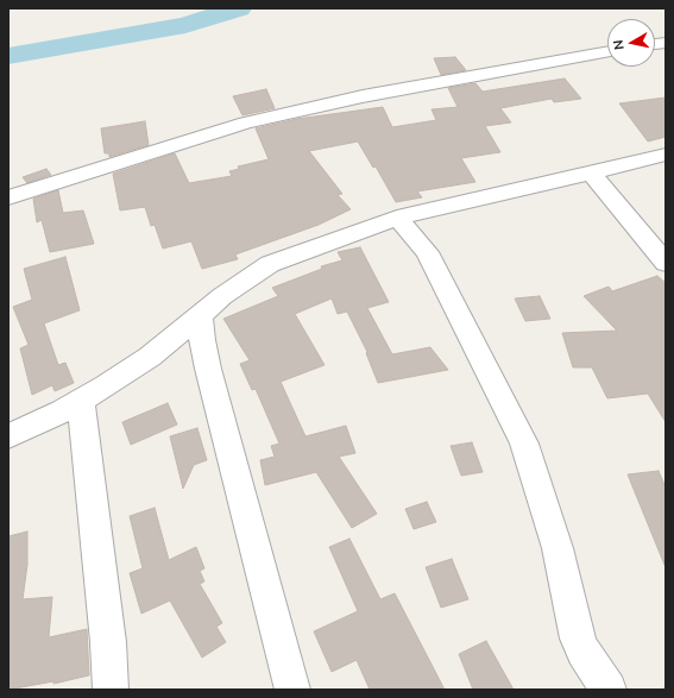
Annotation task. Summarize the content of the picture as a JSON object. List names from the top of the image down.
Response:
{
  "north": "left"
}
